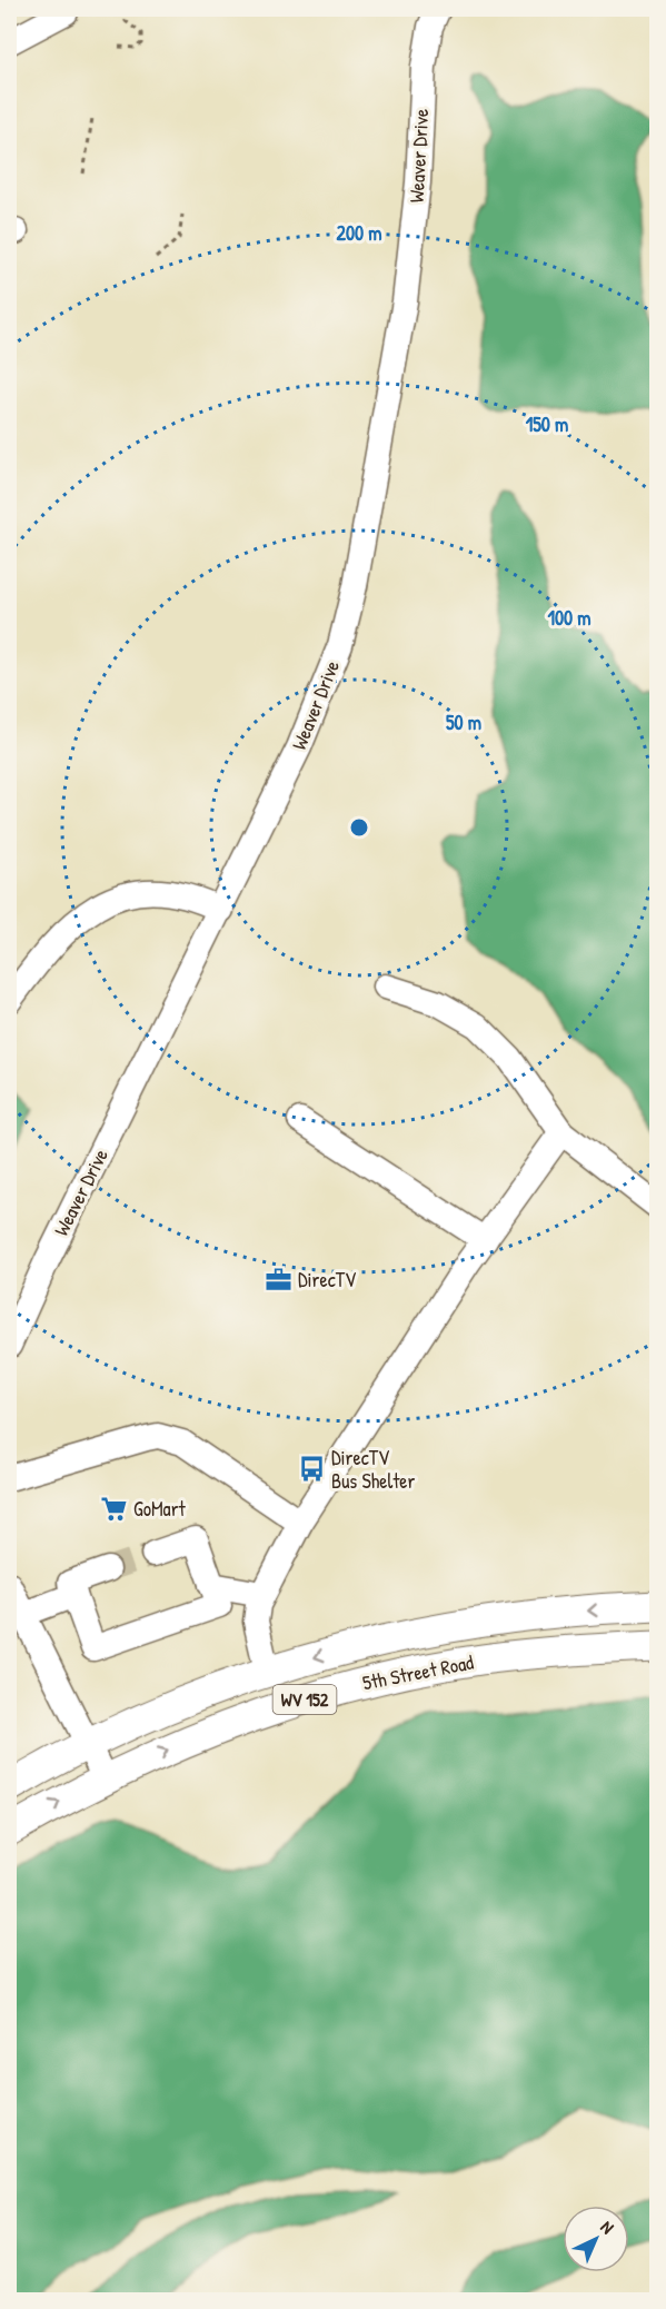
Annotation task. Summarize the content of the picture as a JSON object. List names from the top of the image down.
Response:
{
  "streets": {
    "main road": ["5th Street Road", "WV 152"],
    "street": ["Weaver Drive"]
  },
  "places": {
    "office": ["DirecTV"],
    "bus stop": ["DirecTV Bus Shelter"],
    "supermarket": ["GoMart"]
  },
  "north": "top right",
  "rings": [
    "200 m",
    "150 m",
    "100 m",
    "50 m"
  ]
}
